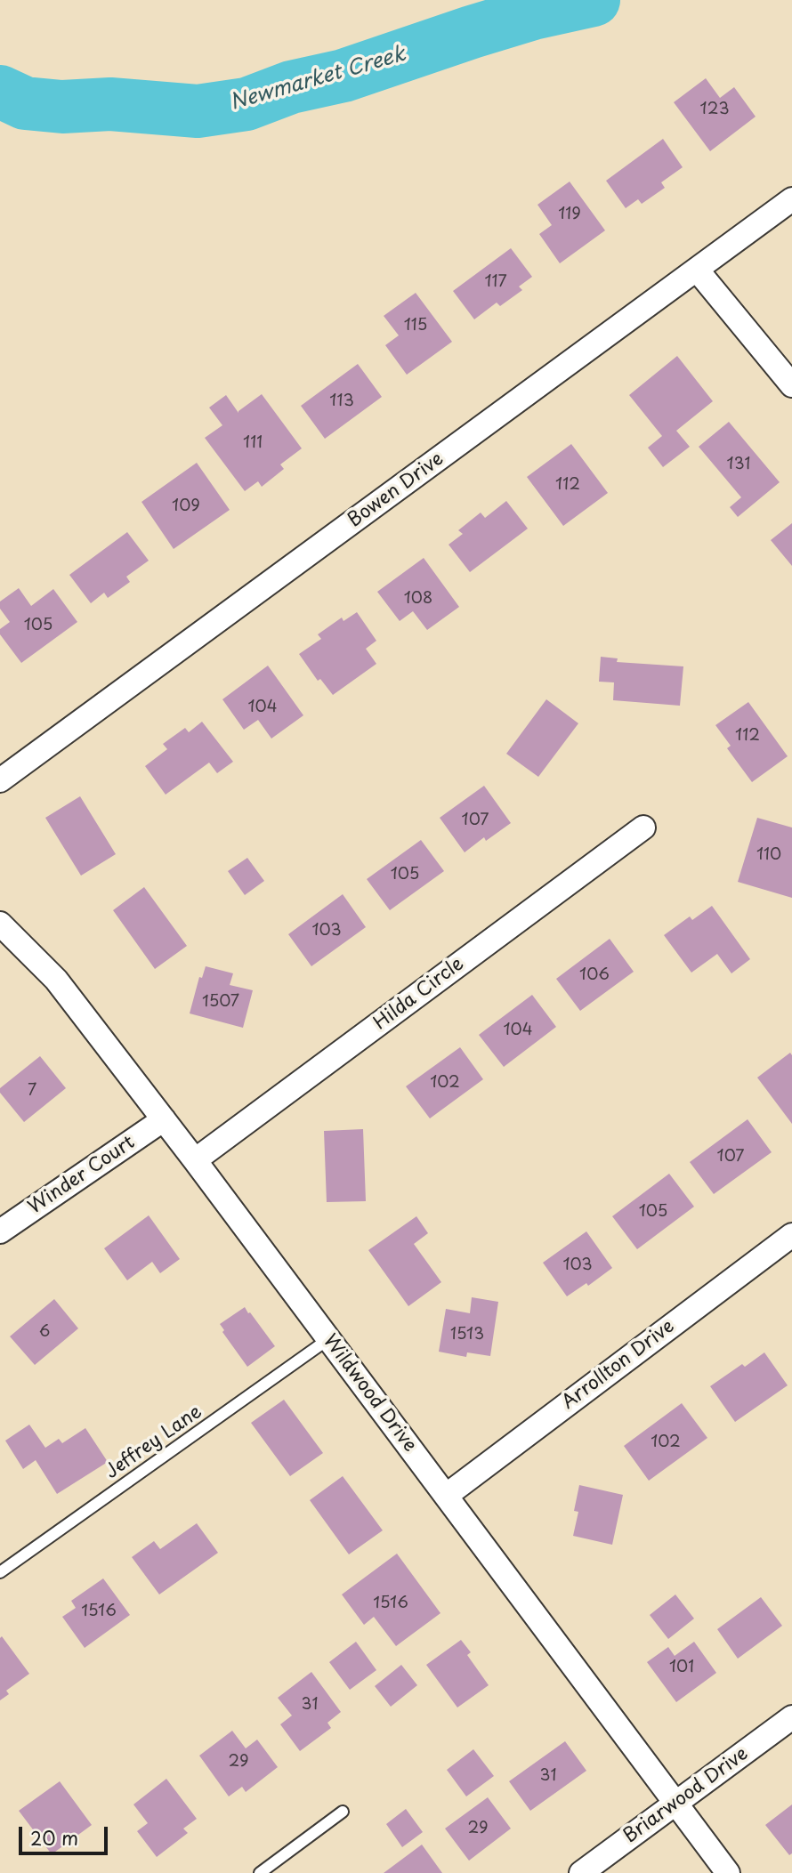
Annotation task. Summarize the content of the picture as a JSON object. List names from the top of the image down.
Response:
{
  "streets": {
    "street": [
      "Bowen Drive",
      "Hilda Circle",
      "Winder Court",
      "Arrollton Drive",
      "Wildwood Drive",
      "Briarwood Drive"
    ],
    "lane": ["Jeffrey Lane"]
  },
  "crossings": [
    ["Hilda Circle", "Wildwood Drive"],
    ["Winder Court", "Wildwood Drive"],
    ["Arrollton Drive", "Wildwood Drive"],
    ["Wildwood Drive", "Jeffrey Lane"],
    ["Wildwood Drive", "Briarwood Drive"]
  ],
  "water": ["Newmarket Creek"],
  "house_numbers": [
    "123",
    "119",
    "117",
    "115",
    "113",
    "111",
    "131",
    "112",
    "109",
    "108",
    "105",
    "104",
    "112",
    "107",
    "110",
    "105",
    "103",
    "106",
    "1507",
    "104",
    "102",
    "7",
    "107",
    "105",
    "103",
    "6",
    "1513",
    "102",
    "1516",
    "1516",
    "101",
    "31",
    "29",
    "31",
    "29"
  ],
  "scale_bar": "20 m"
}
